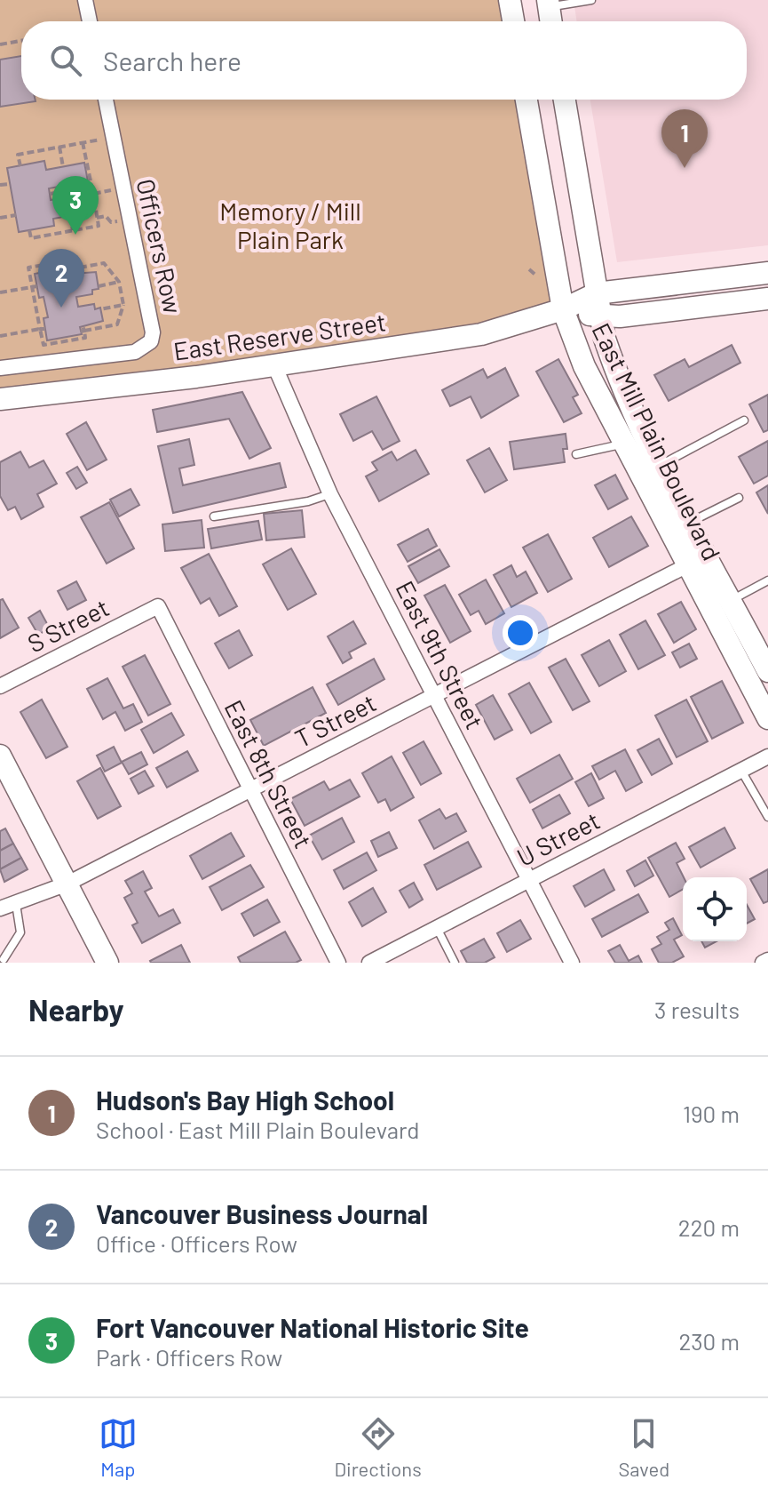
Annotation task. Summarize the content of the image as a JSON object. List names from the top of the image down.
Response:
{
  "streets": {
    "main road": ["East Reserve Street", "East Mill Plain Boulevard"],
    "street": [
      "Officers Row",
      "S Street",
      "East 9th Street",
      "T Street",
      "East 8th Street",
      "U Street"
    ]
  },
  "crossings": [
    ["East Reserve Street", "East Mill Plain Boulevard"],
    ["East Reserve Street", "East 9th Street"],
    ["East Mill Plain Boulevard", "T Street"],
    ["S Street", "East 8th Street"],
    ["East 9th Street", "T Street"],
    ["East 9th Street", "U Street"],
    ["T Street", "East 8th Street"]
  ],
  "parks": ["Memory / Mill Plain Park"],
  "page": {
    "search": "Search here",
    "pins": ["1", "3", "2"],
    "heading": ["Nearby", "3 results"],
    "list": [
      {
        "mark": "1",
        "name": "Hudson's Bay High School",
        "note": "School · East Mill Plain Boulevard",
        "value": "190 m"
      },
      {
        "mark": "2",
        "name": "Vancouver Business Journal",
        "note": "Office · Officers Row",
        "value": "220 m"
      },
      {
        "mark": "3",
        "name": "Fort Vancouver National Historic Site",
        "note": "Park · Officers Row",
        "value": "230 m"
      }
    ],
    "nav": ["Map", "Directions", "Saved"]
  }
}
